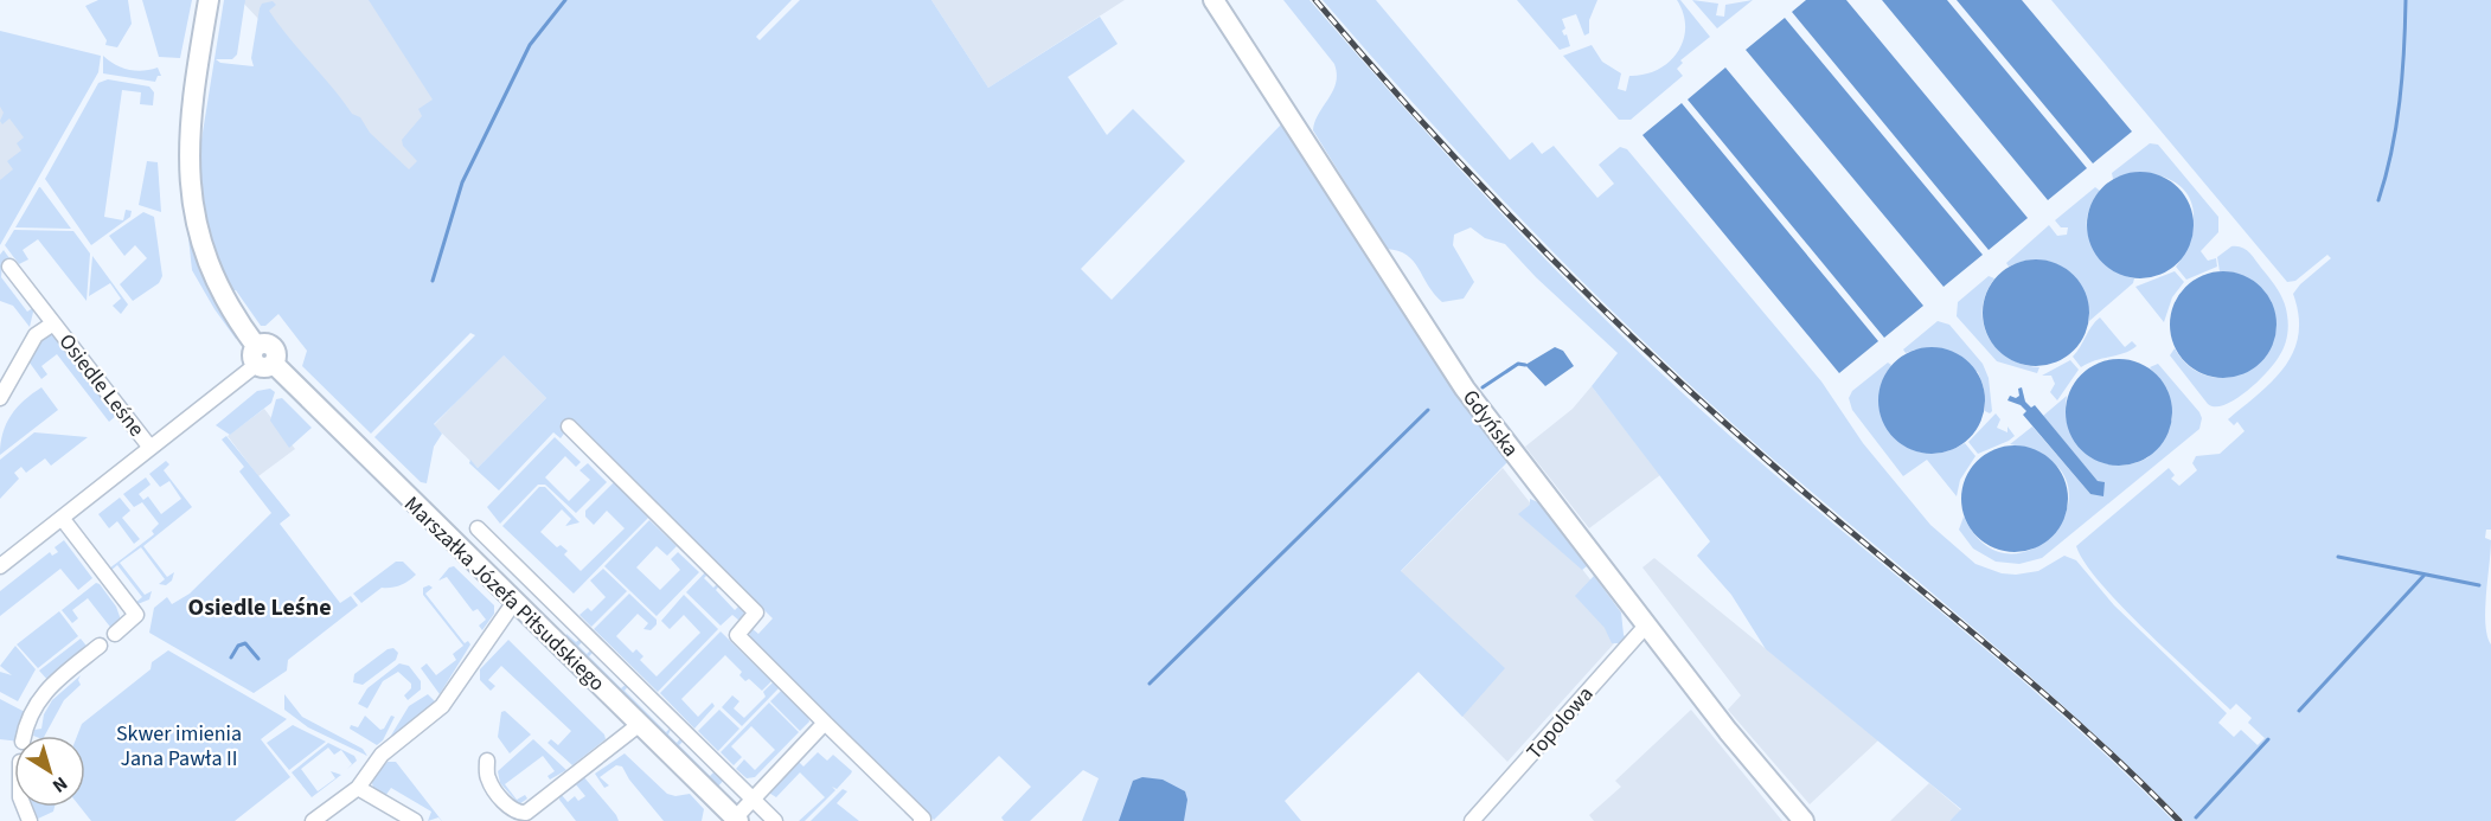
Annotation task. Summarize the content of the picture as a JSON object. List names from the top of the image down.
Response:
{
  "streets": {
    "street": [
      "Osiedle Leśne",
      "Gdyńska",
      "Marszałka Józefa Piłsudskiego",
      "Topolowa"
    ]
  },
  "crossings": [
    ["Gdyńska", "Topolowa"]
  ],
  "districts": ["Osiedle Leśne"],
  "parks": ["Skwer imienia Jana Pawła II"],
  "north": "bottom right"
}
